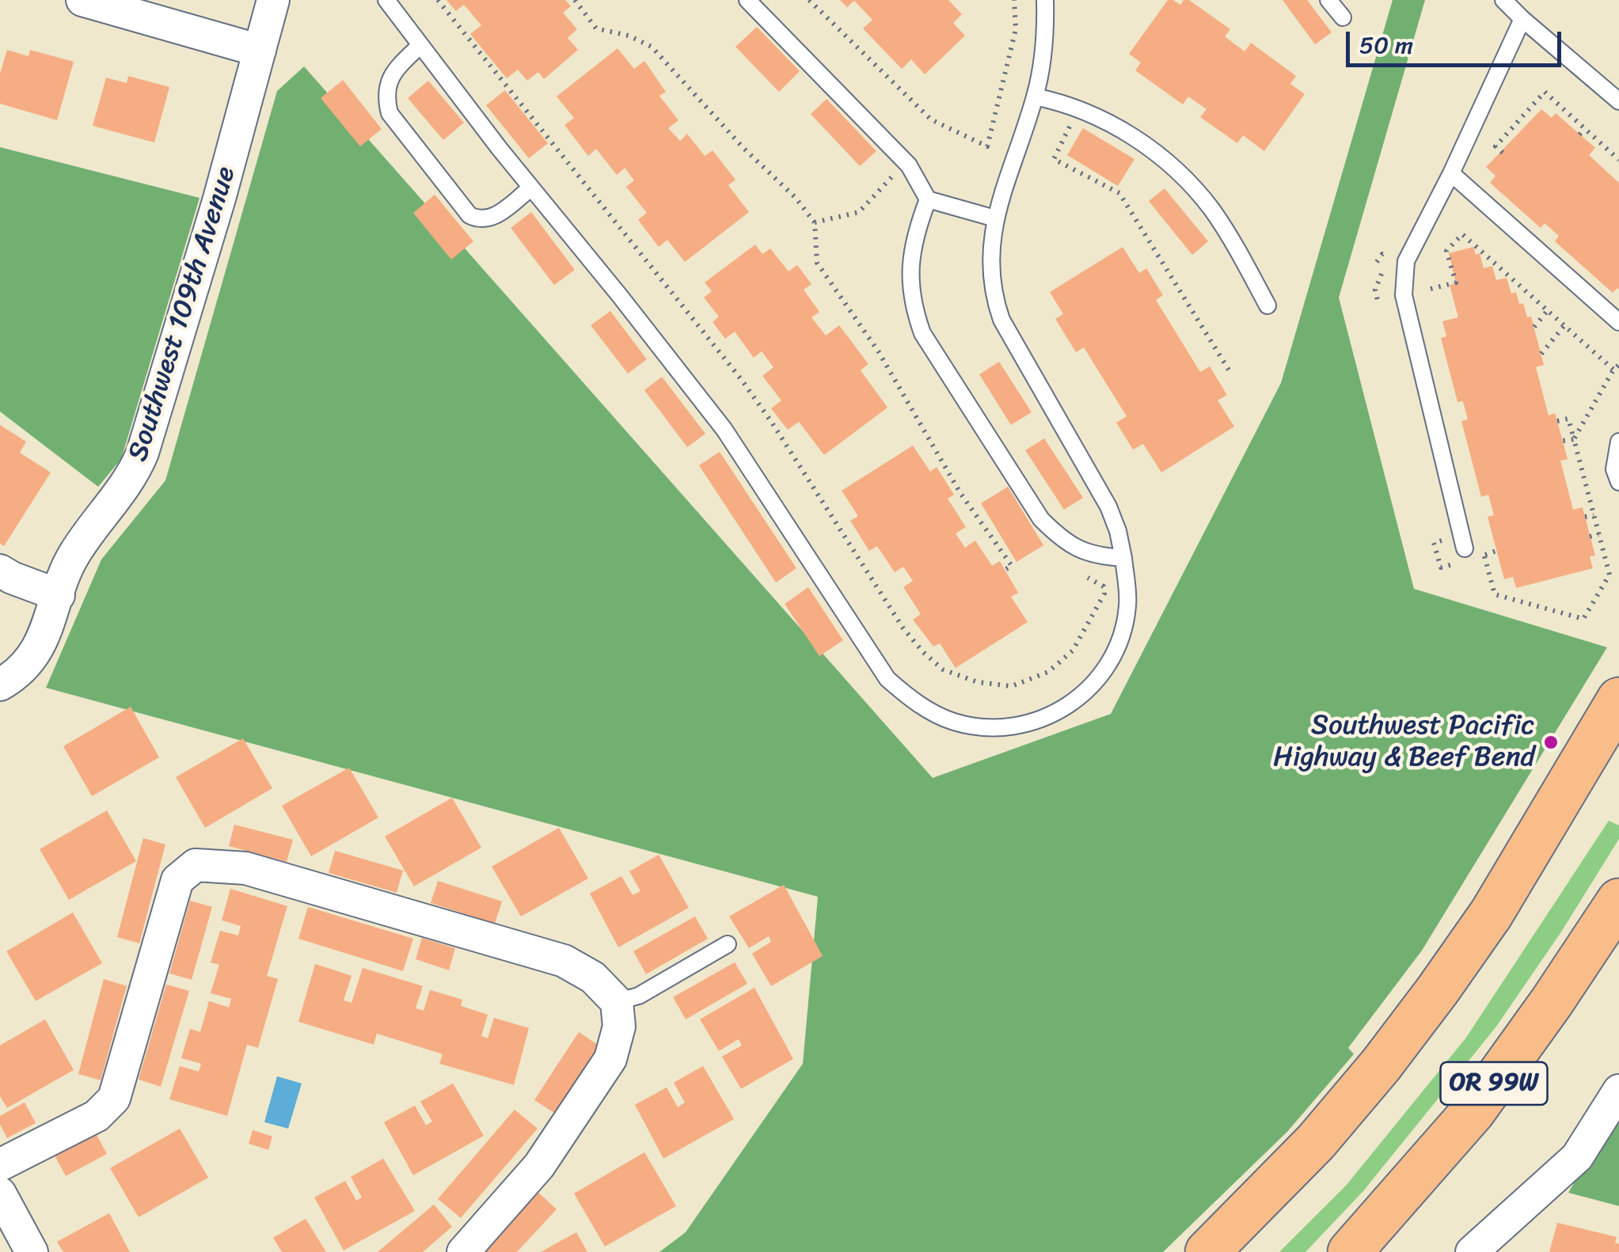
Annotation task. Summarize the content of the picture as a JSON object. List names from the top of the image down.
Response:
{
  "streets": {
    "highway": ["OR 99W"],
    "street": ["Southwest 109th Avenue"]
  },
  "places": ["Southwest Pacific Highway & Beef Bend"],
  "scale_bar": "50 m"
}
